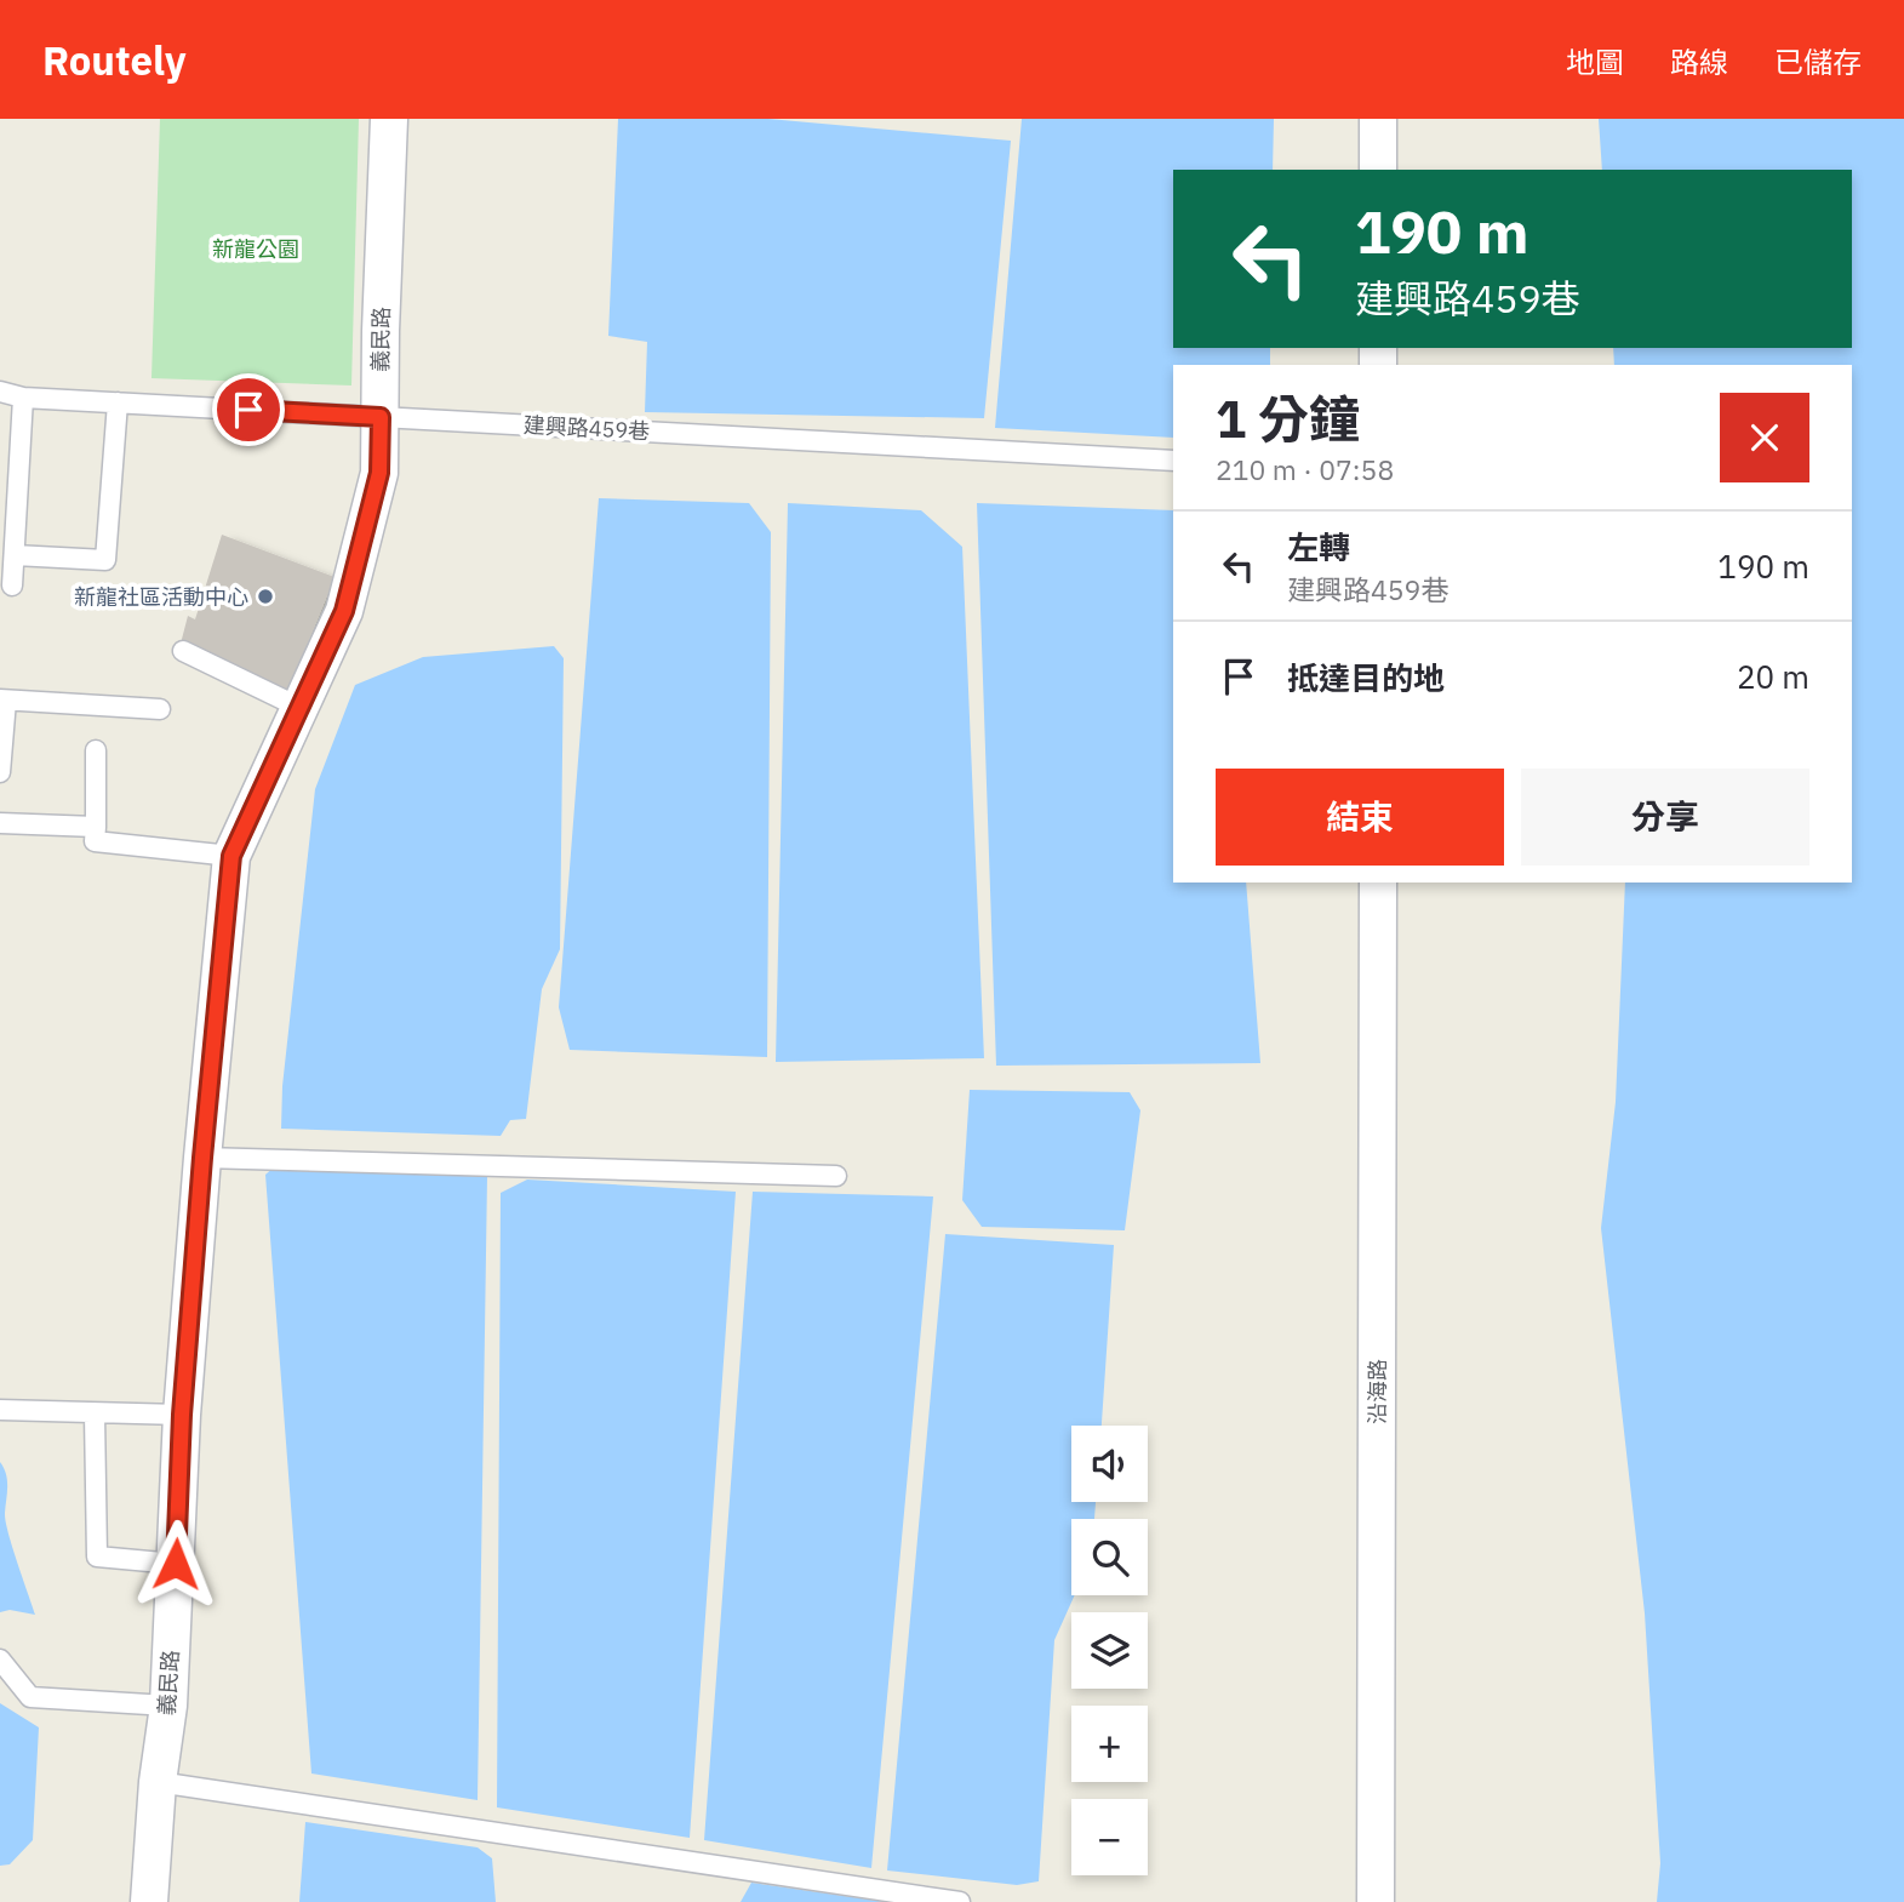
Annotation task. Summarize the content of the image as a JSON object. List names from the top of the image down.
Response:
{
  "streets": {
    "street": ["義民路", "沿海路"],
    "lane": ["建興路459巷"]
  },
  "crossings": [
    ["義民路", "建興路459巷"]
  ],
  "parks": ["新龍公園"],
  "places": ["新龍社區活動中心"],
  "page": {
    "header": "Routely",
    "nav": ["地圖", "路線", "已儲存"],
    "turn": ["190 m", "建興路459巷"],
    "heading": ["1 分鐘", "210 m · 07:58"],
    "list": [
      {
        "name": "左轉",
        "note": "建興路459巷",
        "value": "190 m"
      },
      {
        "name": "抵達目的地",
        "value": "20 m"
      }
    ],
    "buttons": ["結束", "分享"],
    "map_buttons": ["+", "−"]
  }
}
